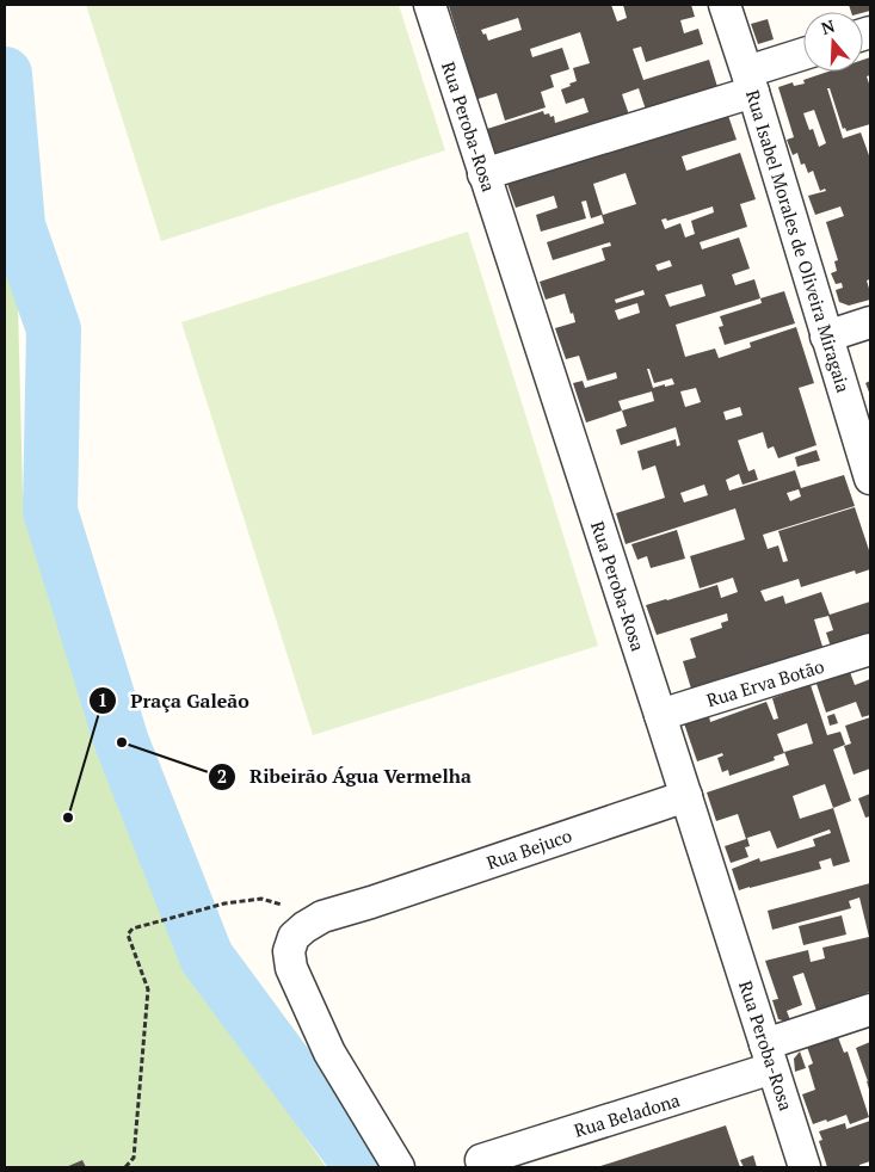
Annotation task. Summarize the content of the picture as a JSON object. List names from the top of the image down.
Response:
{
  "streets": {
    "street": [
      "Rua Peroba-Rosa",
      "Rua Isabel Morales de Oliveira Miragaia",
      "Rua Erva Botão",
      "Rua Bejuco",
      "Rua Beladona"
    ]
  },
  "crossings": [
    ["Rua Peroba-Rosa", "Rua Erva Botão"],
    ["Rua Peroba-Rosa", "Rua Bejuco"],
    ["Rua Peroba-Rosa", "Rua Beladona"]
  ],
  "places": ["Ribeirão Água Vermelha", "Praça Galeão"],
  "north": "top"
}
